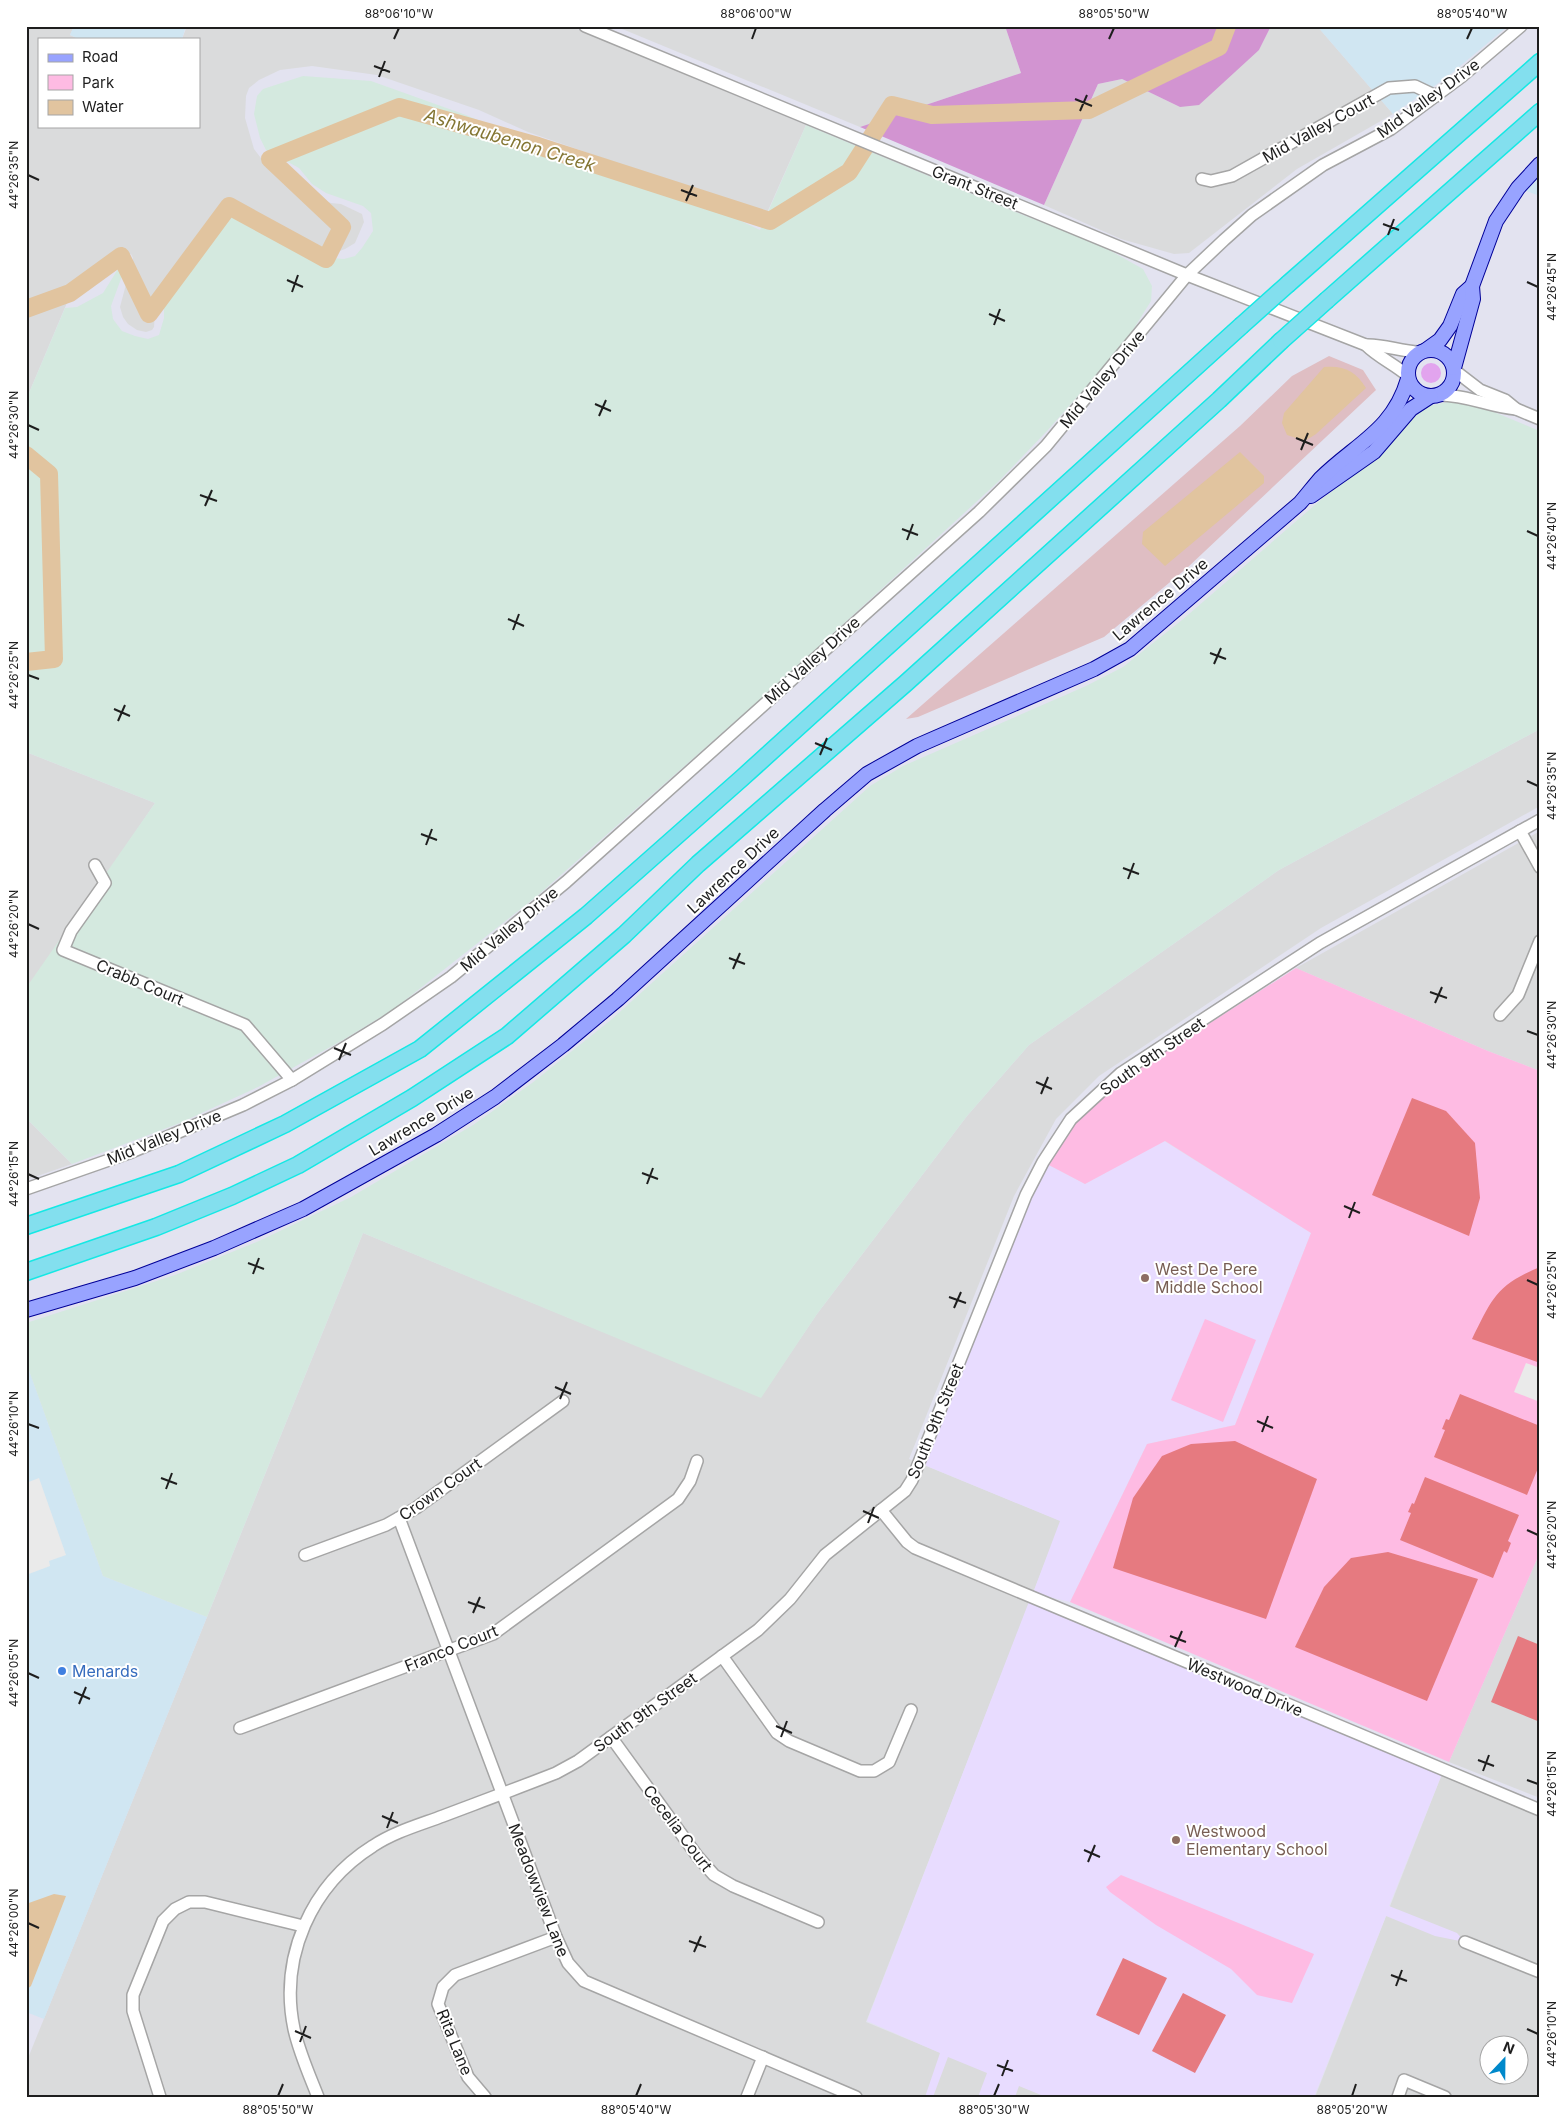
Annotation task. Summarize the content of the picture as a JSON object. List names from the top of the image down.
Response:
{
  "streets": {
    "main road": ["Lawrence Drive"],
    "street": [
      "Mid Valley Drive",
      "Mid Valley Court",
      "Grant Street",
      "Crabb Court",
      "South 9th Street",
      "Crown Court",
      "Franco Court",
      "Westwood Drive",
      "Cecelia Court",
      "Meadowview Lane",
      "Rita Lane"
    ]
  },
  "crossings": [
    ["Mid Valley Drive", "Mid Valley Court"],
    ["Mid Valley Drive", "Grant Street"],
    ["Mid Valley Drive", "Crabb Court"],
    ["Grant Street", "Lawrence Drive"],
    ["South 9th Street", "Westwood Drive"],
    ["South 9th Street", "Cecelia Court"],
    ["South 9th Street", "Meadowview Lane"],
    ["Crown Court", "Meadowview Lane"],
    ["Franco Court", "Meadowview Lane"],
    ["Meadowview Lane", "Rita Lane"]
  ],
  "water": ["Ashwaubenon Creek"],
  "places": ["West De Pere Middle School", "Menards", "Westwood Elementary School"],
  "legend": ["Road", "Park", "Water"],
  "north": "top",
  "coordinates": [
    "88°06'10\"W",
    "88°06'00\"W",
    "88°05'50\"W",
    "88°05'40\"W",
    "44°26'35\"N",
    "44°26'45\"N",
    "44°26'30\"N",
    "44°26'40\"N",
    "44°26'25\"N",
    "44°26'20\"N",
    "44°26'15\"N",
    "44°26'10\"N",
    "44°26'05\"N",
    "44°26'00\"N",
    "88°05'30\"W",
    "88°05'20\"W"
  ]
}
